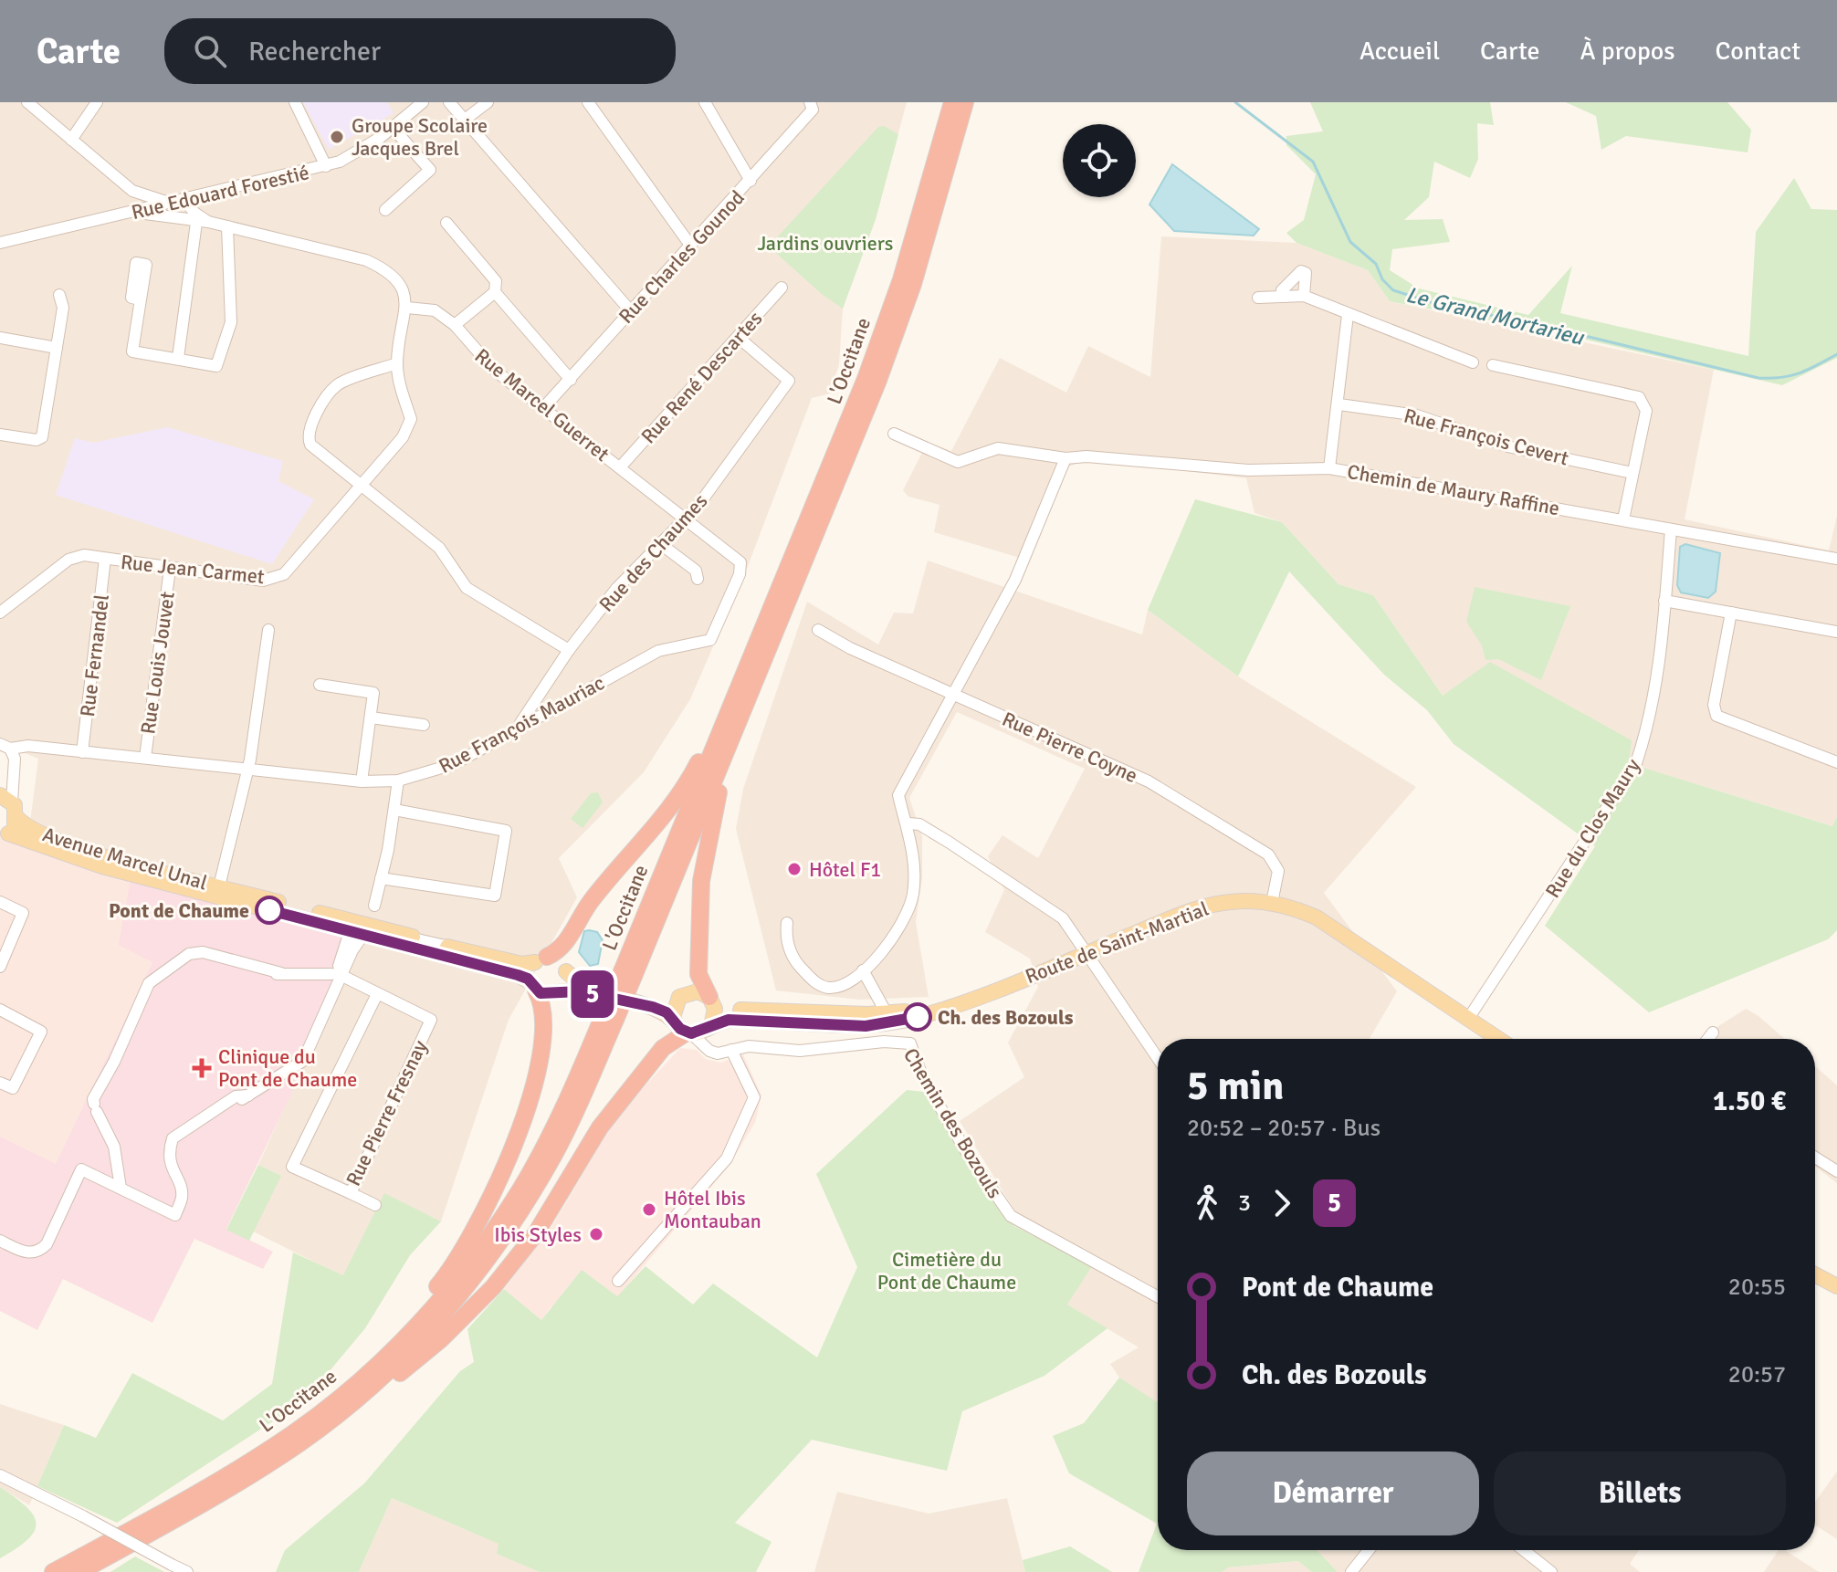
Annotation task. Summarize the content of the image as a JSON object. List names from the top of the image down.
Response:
{
  "streets": {
    "highway": ["L'Occitane"],
    "main road": ["Avenue Marcel Unal", "Route de Saint-Martial"],
    "street": [
      "Rue Edouard Forestié",
      "Rue Charles Gounod",
      "Rue René Descartes",
      "Rue Marcel Guerret",
      "Rue François Cevert",
      "Chemin de Maury Raffine",
      "Rue des Chaumes",
      "Rue Jean Carmet",
      "Rue Fernandel",
      "Rue Louis Jouvet",
      "Rue François Mauriac",
      "Rue Pierre Coyne",
      "Rue du Clos Maury",
      "Rue Pierre Fresnay",
      "Chemin des Bozouls"
    ]
  },
  "crossings": [
    ["Rue Charles Gounod", "Rue Marcel Guerret"],
    ["Rue René Descartes", "Rue Marcel Guerret"],
    ["Rue René Descartes", "Rue des Chaumes"],
    ["Rue Marcel Guerret", "Rue des Chaumes"],
    ["Rue Marcel Guerret", "Rue François Mauriac"],
    ["Chemin de Maury Raffine", "Rue du Clos Maury"],
    ["Rue des Chaumes", "Rue François Mauriac"],
    ["Rue Jean Carmet", "Rue Fernandel"],
    ["Rue Jean Carmet", "Rue Louis Jouvet"],
    ["Rue Fernandel", "Rue François Mauriac"],
    ["Rue Louis Jouvet", "Rue François Mauriac"],
    ["Rue Pierre Coyne", "Route de Saint-Martial"],
    ["Rue du Clos Maury", "Route de Saint-Martial"]
  ],
  "water": ["Le Grand Mortarieu"],
  "parks": ["Jardins ouvriers", "Cimetière du Pont de Chaume"],
  "places": {
    "other": [
      "Groupe Scolaire Jacques Brel",
      "Hôtel F1",
      "Pont de Chaume",
      "Ch. des Bozouls",
      "Hôtel Ibis Montauban",
      "Ibis Styles"
    ],
    "health": ["Clinique du Pont de Chaume"]
  },
  "lines": ["bus line 5"],
  "page": {
    "header": "Carte",
    "search": "Rechercher",
    "nav": [
      "Accueil",
      "Carte",
      "À propos",
      "Contact"
    ],
    "on_map": "5",
    "heading": ["5 min", "20:52 – 20:57 · Bus", "1.50 €"],
    "legs": ["3", "5"],
    "list": [
      {
        "name": "Pont de Chaume",
        "value": "20:55"
      },
      {
        "name": "Ch. des Bozouls",
        "value": "20:57"
      }
    ],
    "buttons": ["Démarrer", "Billets"]
  }
}
